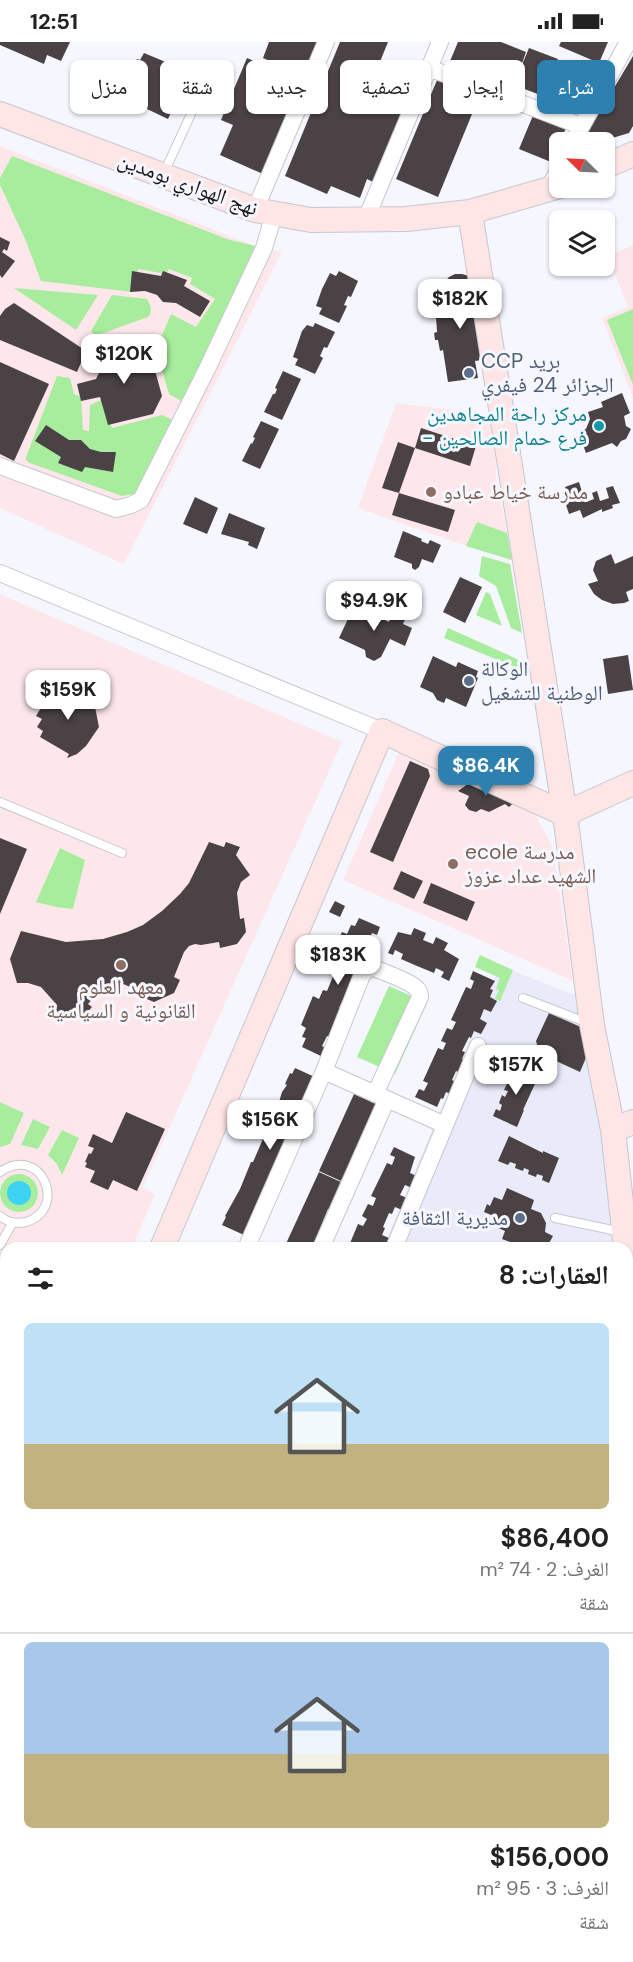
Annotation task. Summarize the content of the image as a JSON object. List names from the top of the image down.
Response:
{
  "streets": {
    "main road": ["نهج الهواري بومدين"]
  },
  "places": [
    "CCP بريد الجزائر 24 فيفري",
    "مركز راحة المجاهدين - فرع حمام الصالحين",
    "مدرسة خياط عبادو",
    "الوكالة الوطنية للتشغيل",
    "ecole مدرسة الشهيد عداد عزوز",
    "معهد العلوم القانونية و السياسية",
    "مديرية الثقافة"
  ],
  "north": "top left",
  "page": {
    "status": "12:51",
    "chip": [
      "شراء",
      "إيجار",
      "تصفية",
      "جديد",
      "شقة",
      "منزل"
    ],
    "price": [
      "$182K",
      "$120K",
      "$94.9K",
      "$159K",
      "$86.4K",
      "$183K",
      "$157K",
      "$156K"
    ],
    "heading": "العقارات: 8",
    "list": [
      {
        "name": "$86,400",
        "note": "الغرف: 2 · 74 m² · شقة"
      },
      {
        "name": "$156,000",
        "note": "الغرف: 3 · 95 m² · شقة"
      }
    ]
  }
}
